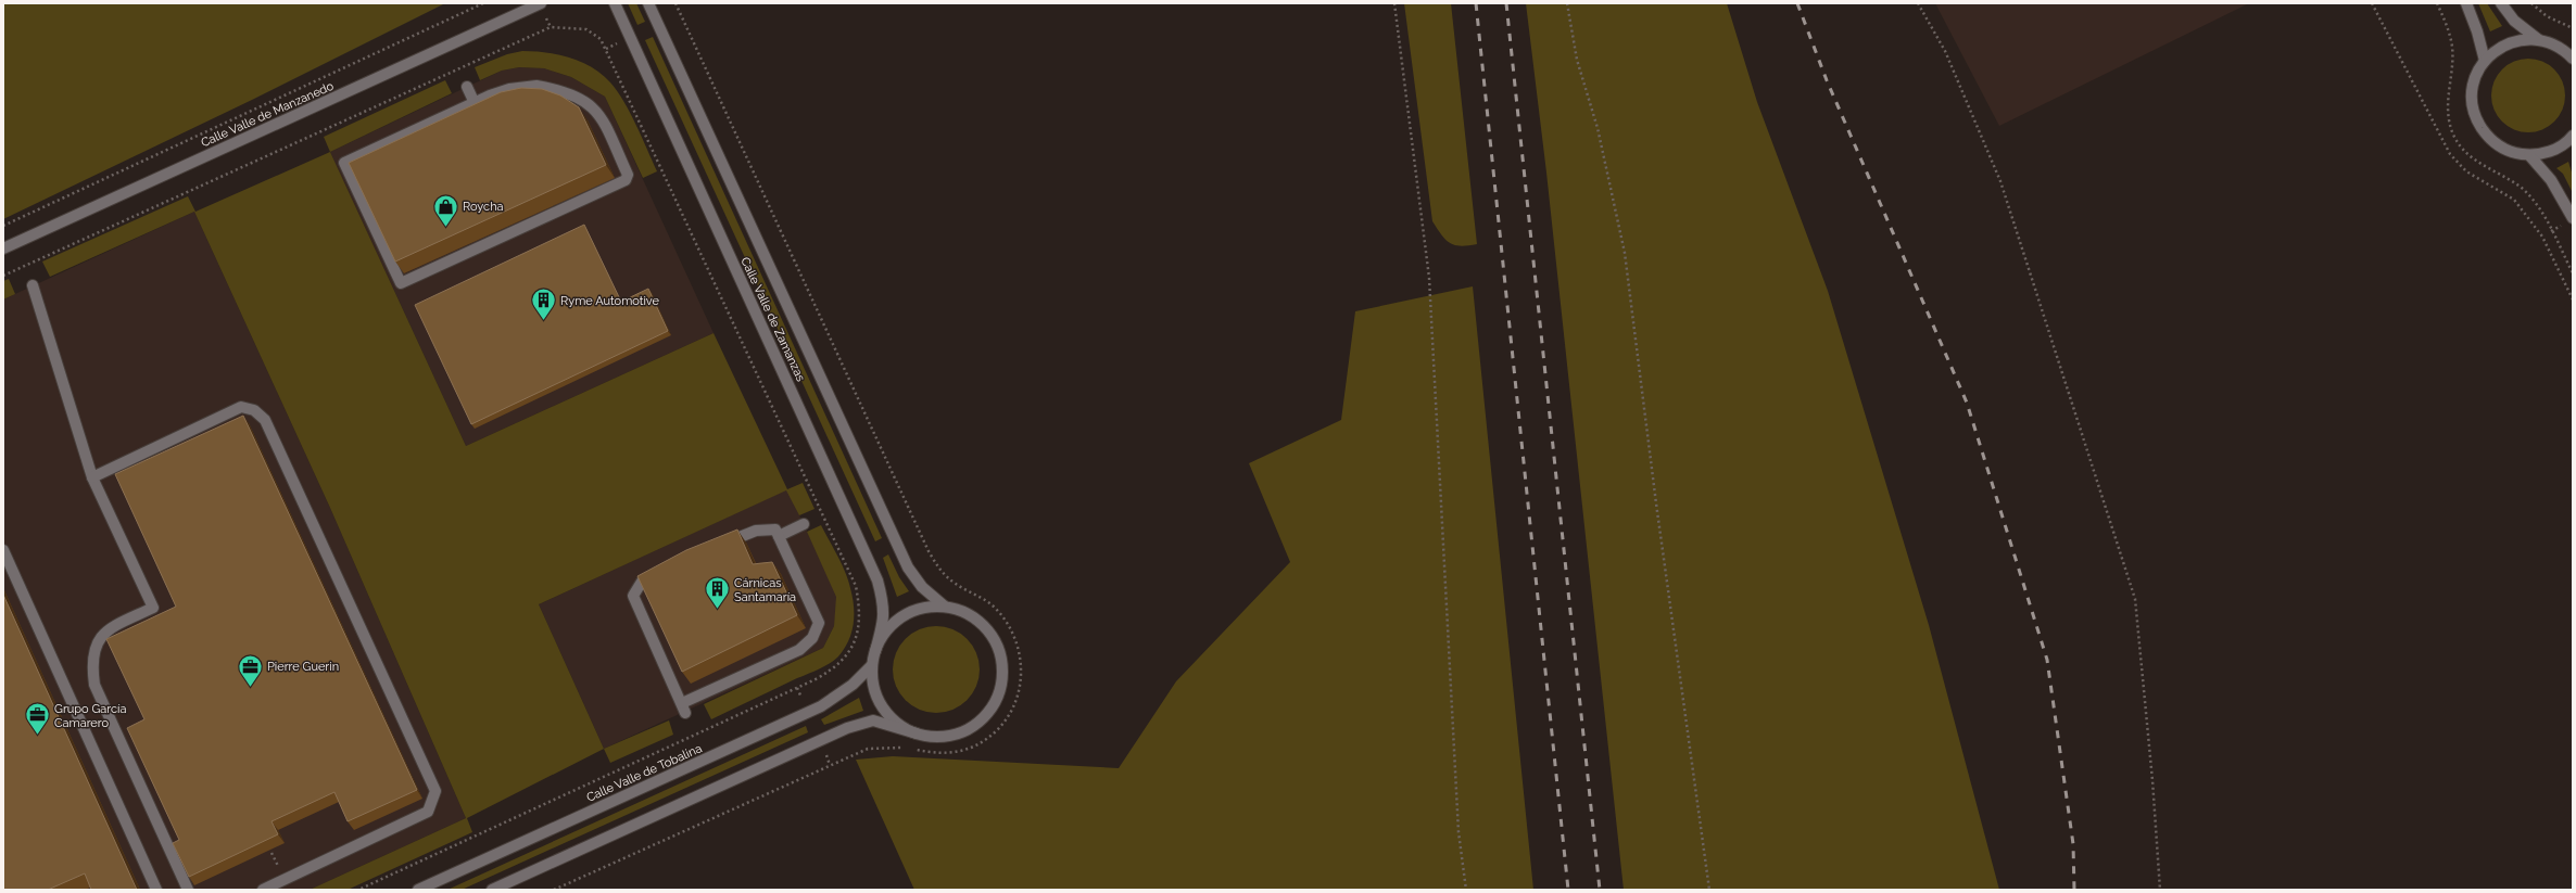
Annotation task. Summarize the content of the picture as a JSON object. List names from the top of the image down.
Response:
{
  "streets": {
    "street": ["Calle Valle de Manzanedo", "Calle Valle de Zamanzas", "Calle Valle de Tobalina"]
  },
  "crossings": [
    ["Calle Valle de Zamanzas", "Calle Valle de Tobalina"]
  ],
  "places": {
    "shop": ["Roycha"],
    "building": ["Ryme Automotive", "Cárnicas Santamaría"],
    "office": ["Pierre Guerin", "Grupo García Camarero"]
  }
}
